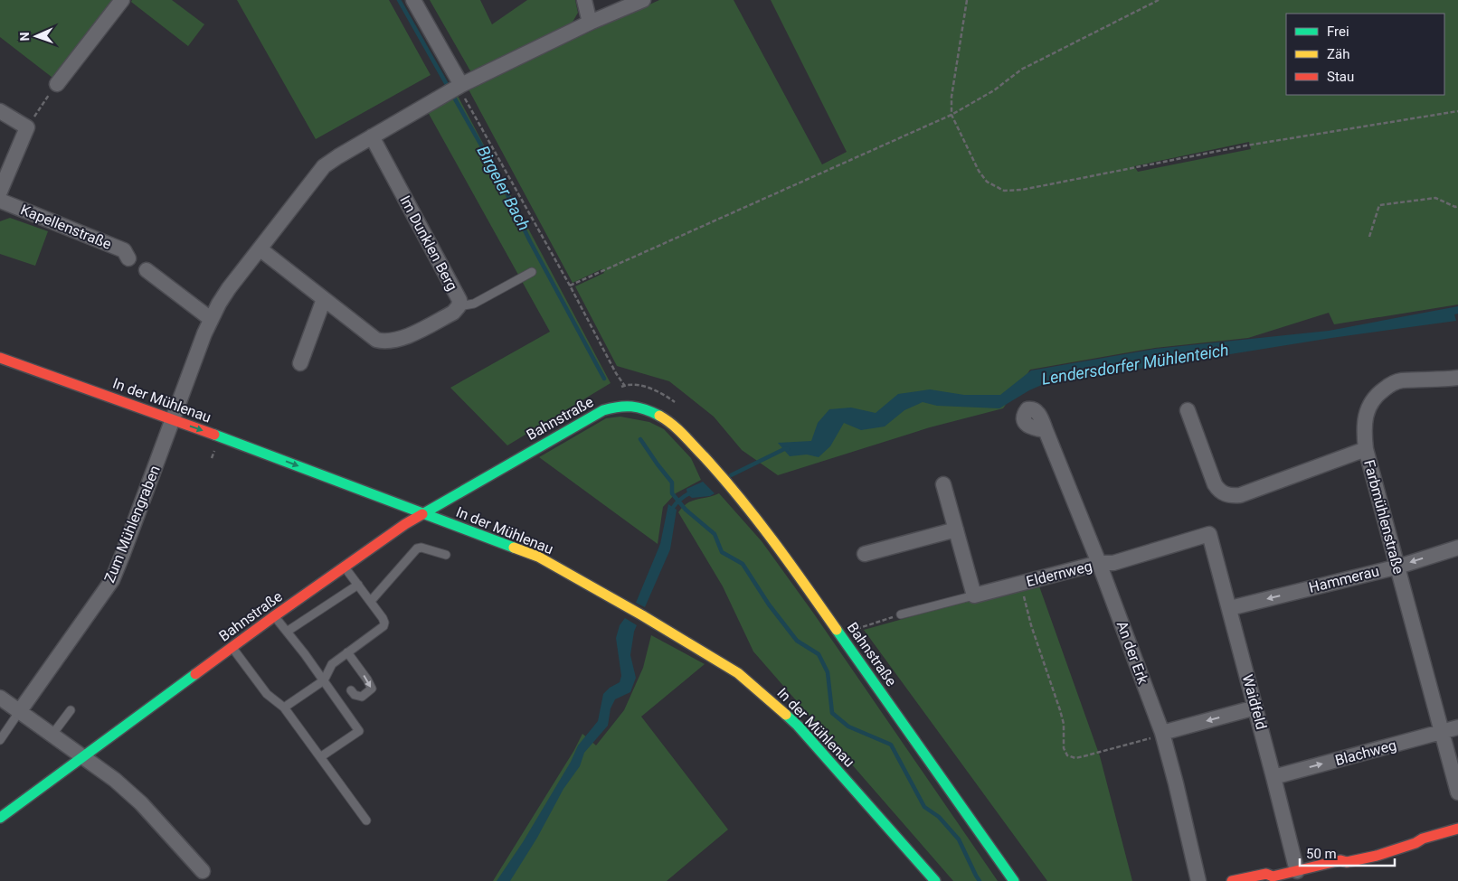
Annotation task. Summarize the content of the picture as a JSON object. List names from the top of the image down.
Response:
{
  "streets": {
    "main road": ["In der Mühlenau", "Bahnstraße"],
    "street": [
      "Kapellenstraße",
      "Im Dunklen Berg",
      "Farbmühlenstraße",
      "Zum Mühlengraben",
      "Eldernweg",
      "Hammerau",
      "An der Erk",
      "Waidfeld",
      "Blachweg"
    ]
  },
  "crossings": [
    ["In der Mühlenau", "Bahnstraße"],
    ["In der Mühlenau", "Zum Mühlengraben"],
    ["Farbmühlenstraße", "Hammerau"],
    ["Farbmühlenstraße", "Blachweg"],
    ["Eldernweg", "An der Erk"],
    ["Eldernweg", "Waidfeld"],
    ["Hammerau", "Waidfeld"],
    ["Waidfeld", "Blachweg"]
  ],
  "one_way": ["Hammerau", "Blachweg"],
  "water": ["Birgeler Bach", "Lendersdorfer Mühlenteich"],
  "legend": ["Frei", "Zäh", "Stau"],
  "scale_bar": "50 m",
  "north": "left"
}
